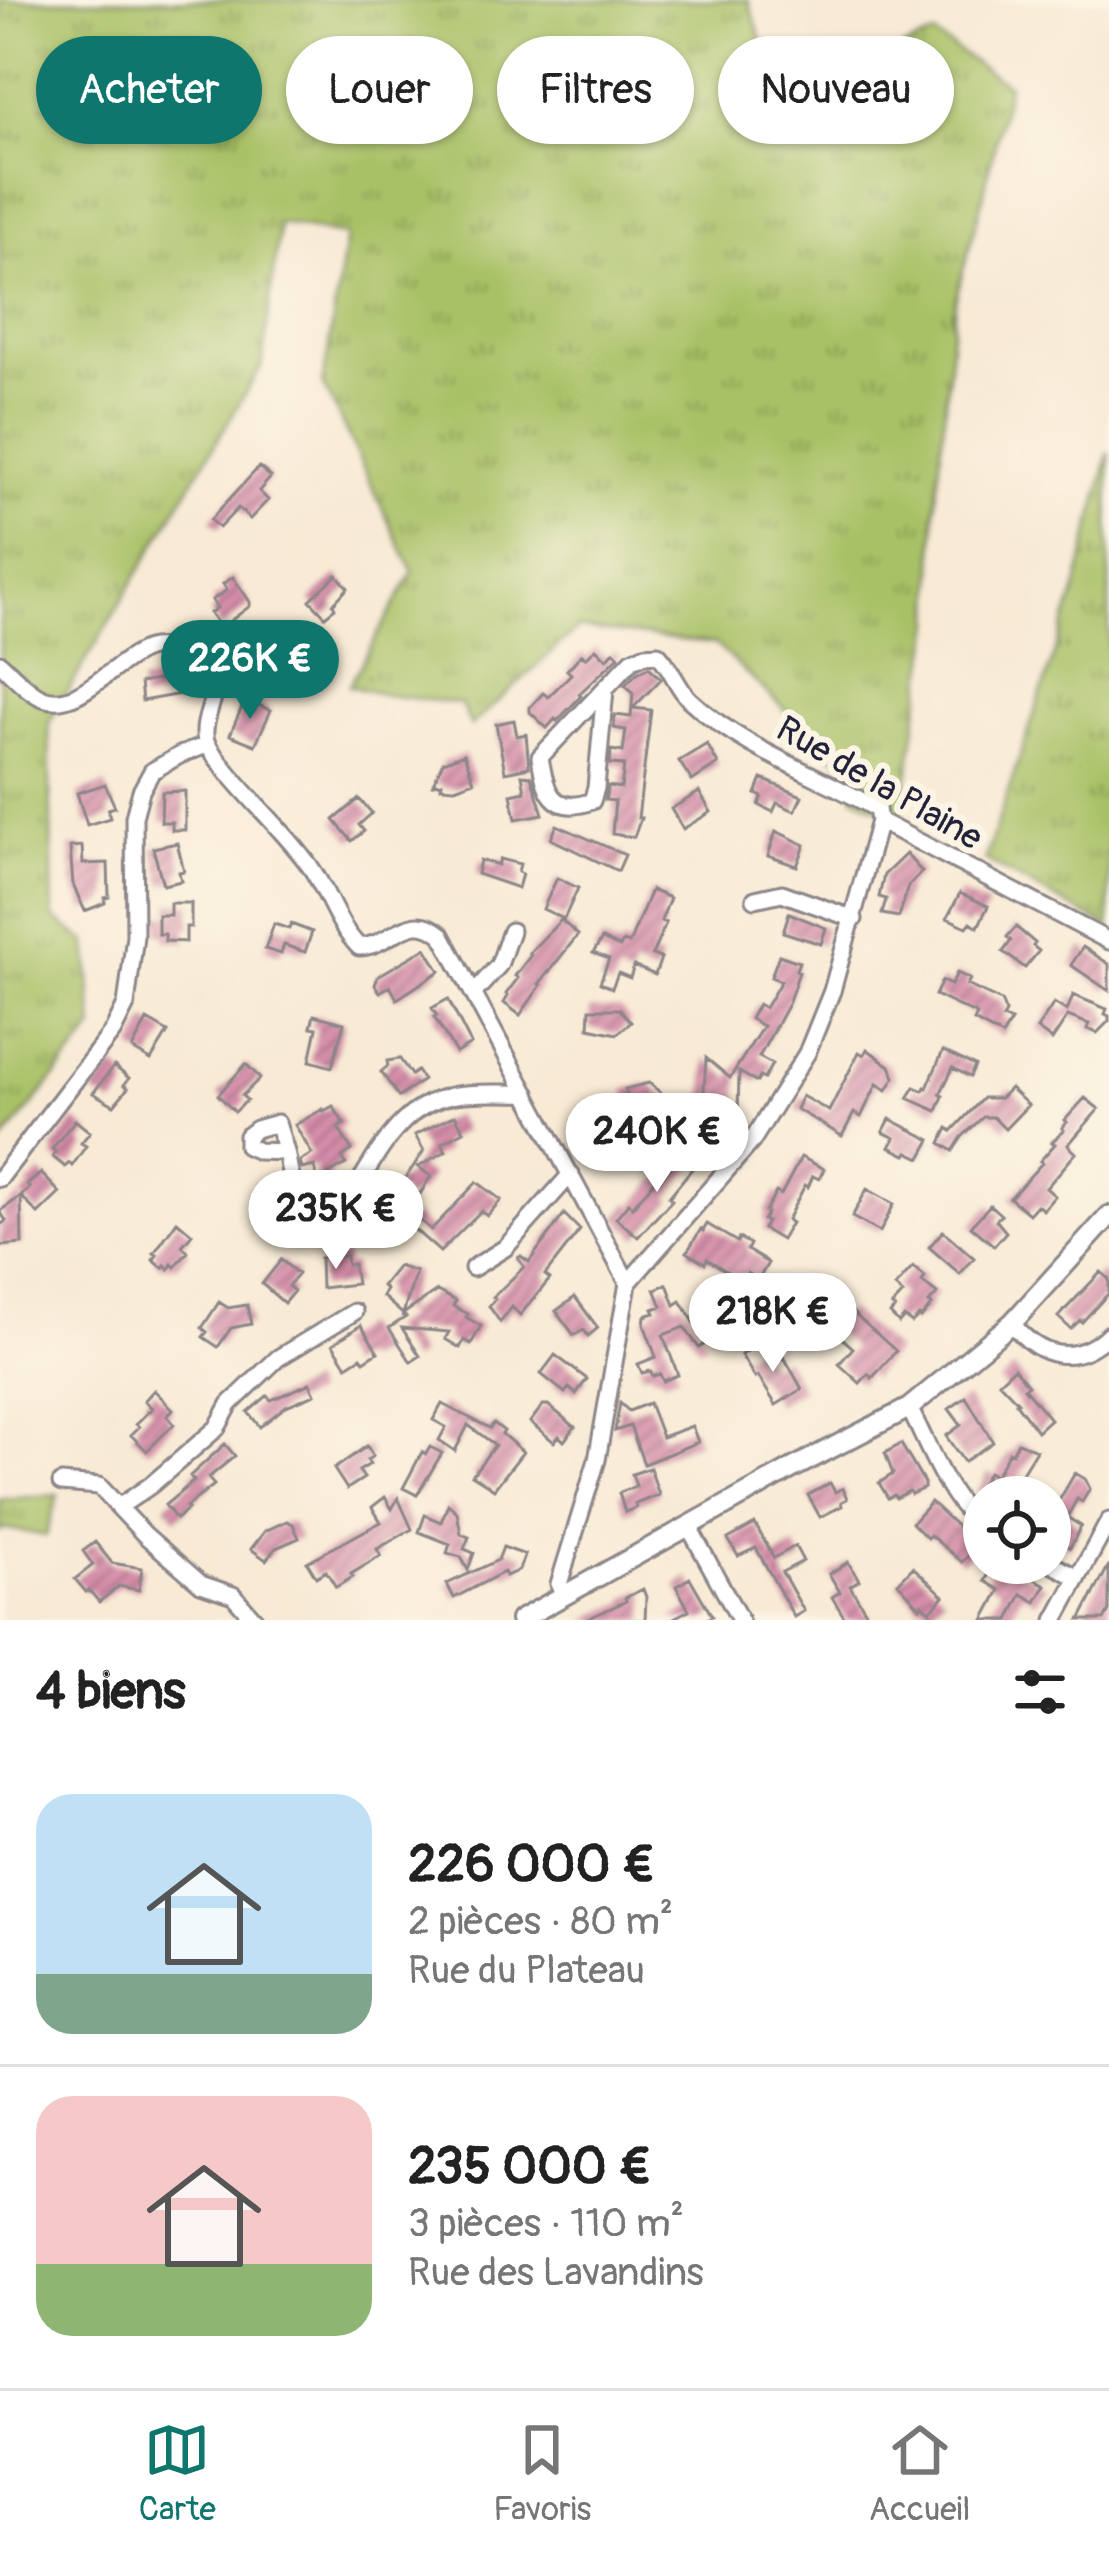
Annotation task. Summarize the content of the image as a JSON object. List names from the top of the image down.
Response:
{
  "streets": {
    "street": ["Rue de la Plaine"]
  },
  "page": {
    "chip": [
      "Acheter",
      "Louer",
      "Filtres",
      "Nouveau"
    ],
    "price": [
      "226K €",
      "240K €",
      "235K €",
      "218K €"
    ],
    "heading": "4 biens",
    "list": [
      {
        "name": "226 000 €",
        "note": "2 pièces · 80 m² · Rue du Plateau"
      },
      {
        "name": "235 000 €",
        "note": "3 pièces · 110 m² · Rue des Lavandins"
      }
    ],
    "tabs": ["Carte", "Favoris", "Accueil"]
  }
}
